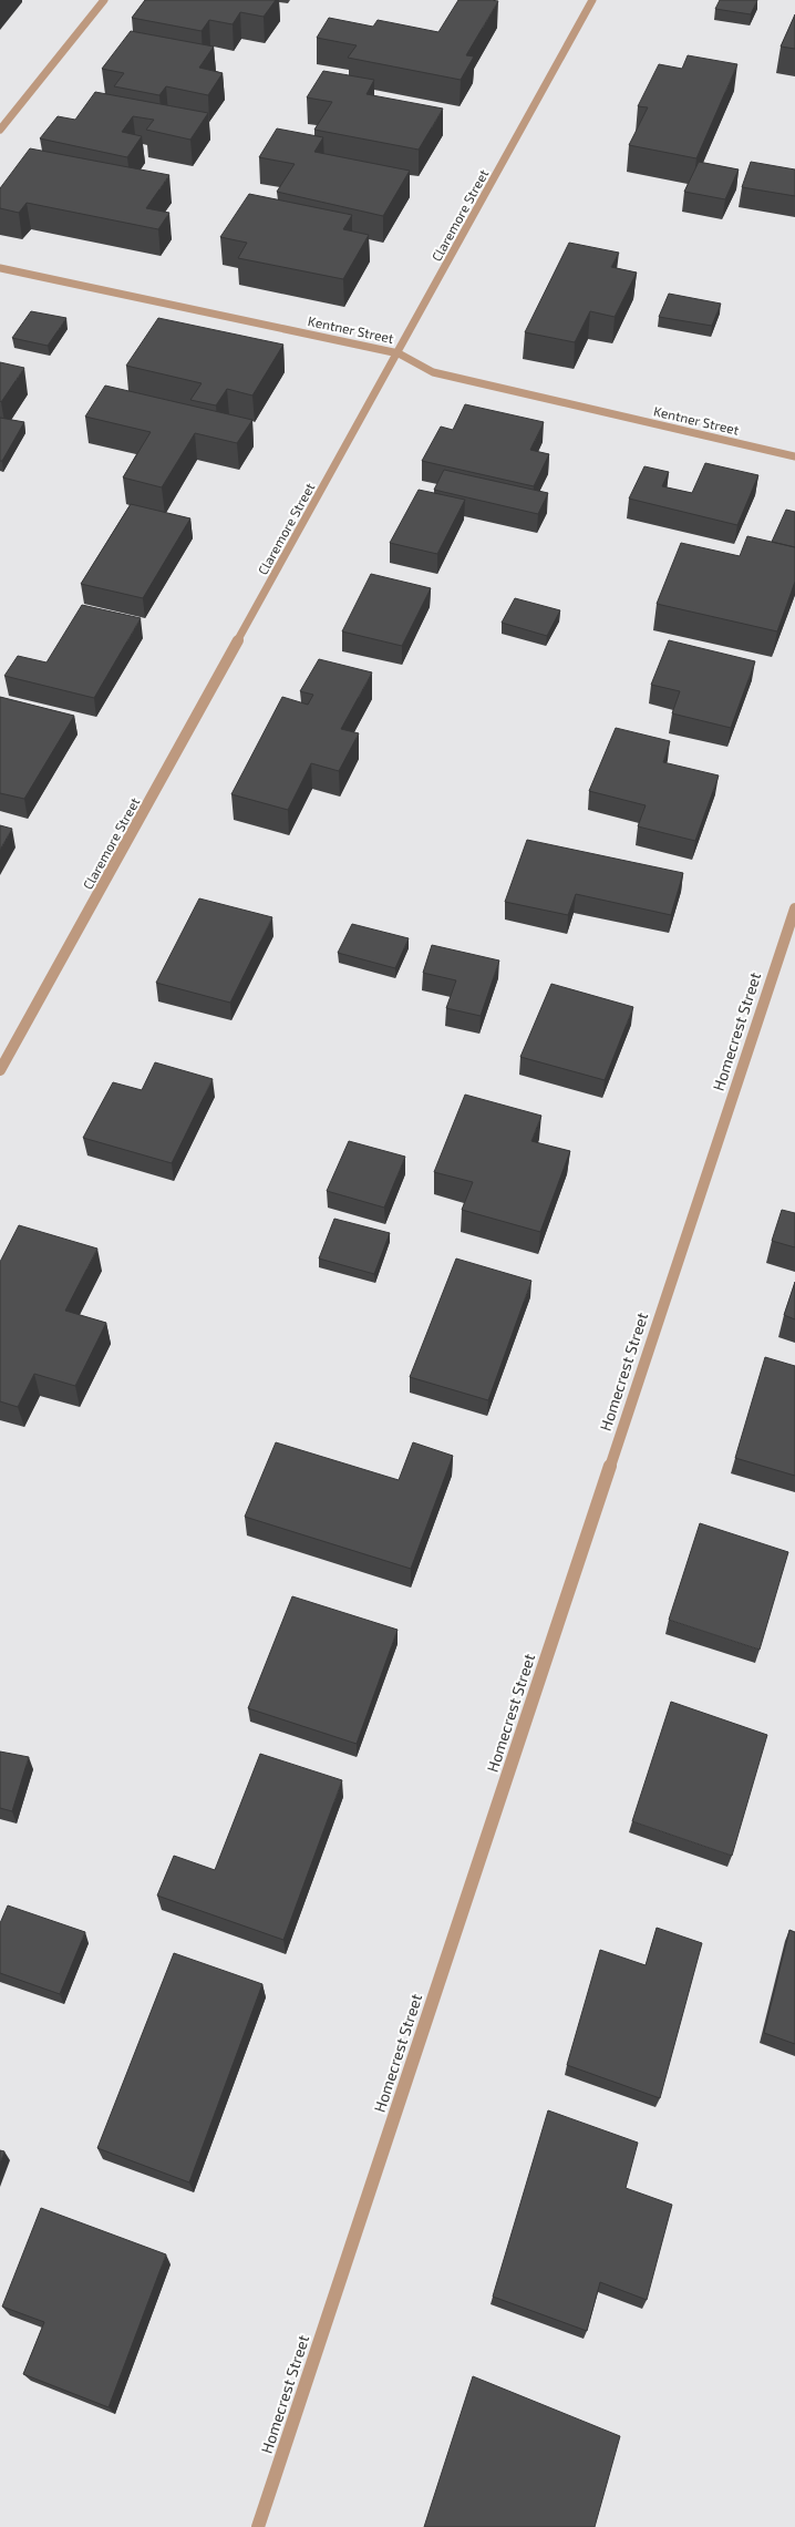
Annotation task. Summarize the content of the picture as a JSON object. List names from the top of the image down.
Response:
{
  "streets": {
    "street": ["Claremore Street", "Kentner Street", "Homecrest Street"]
  },
  "crossings": [
    ["Claremore Street", "Kentner Street"]
  ]
}
